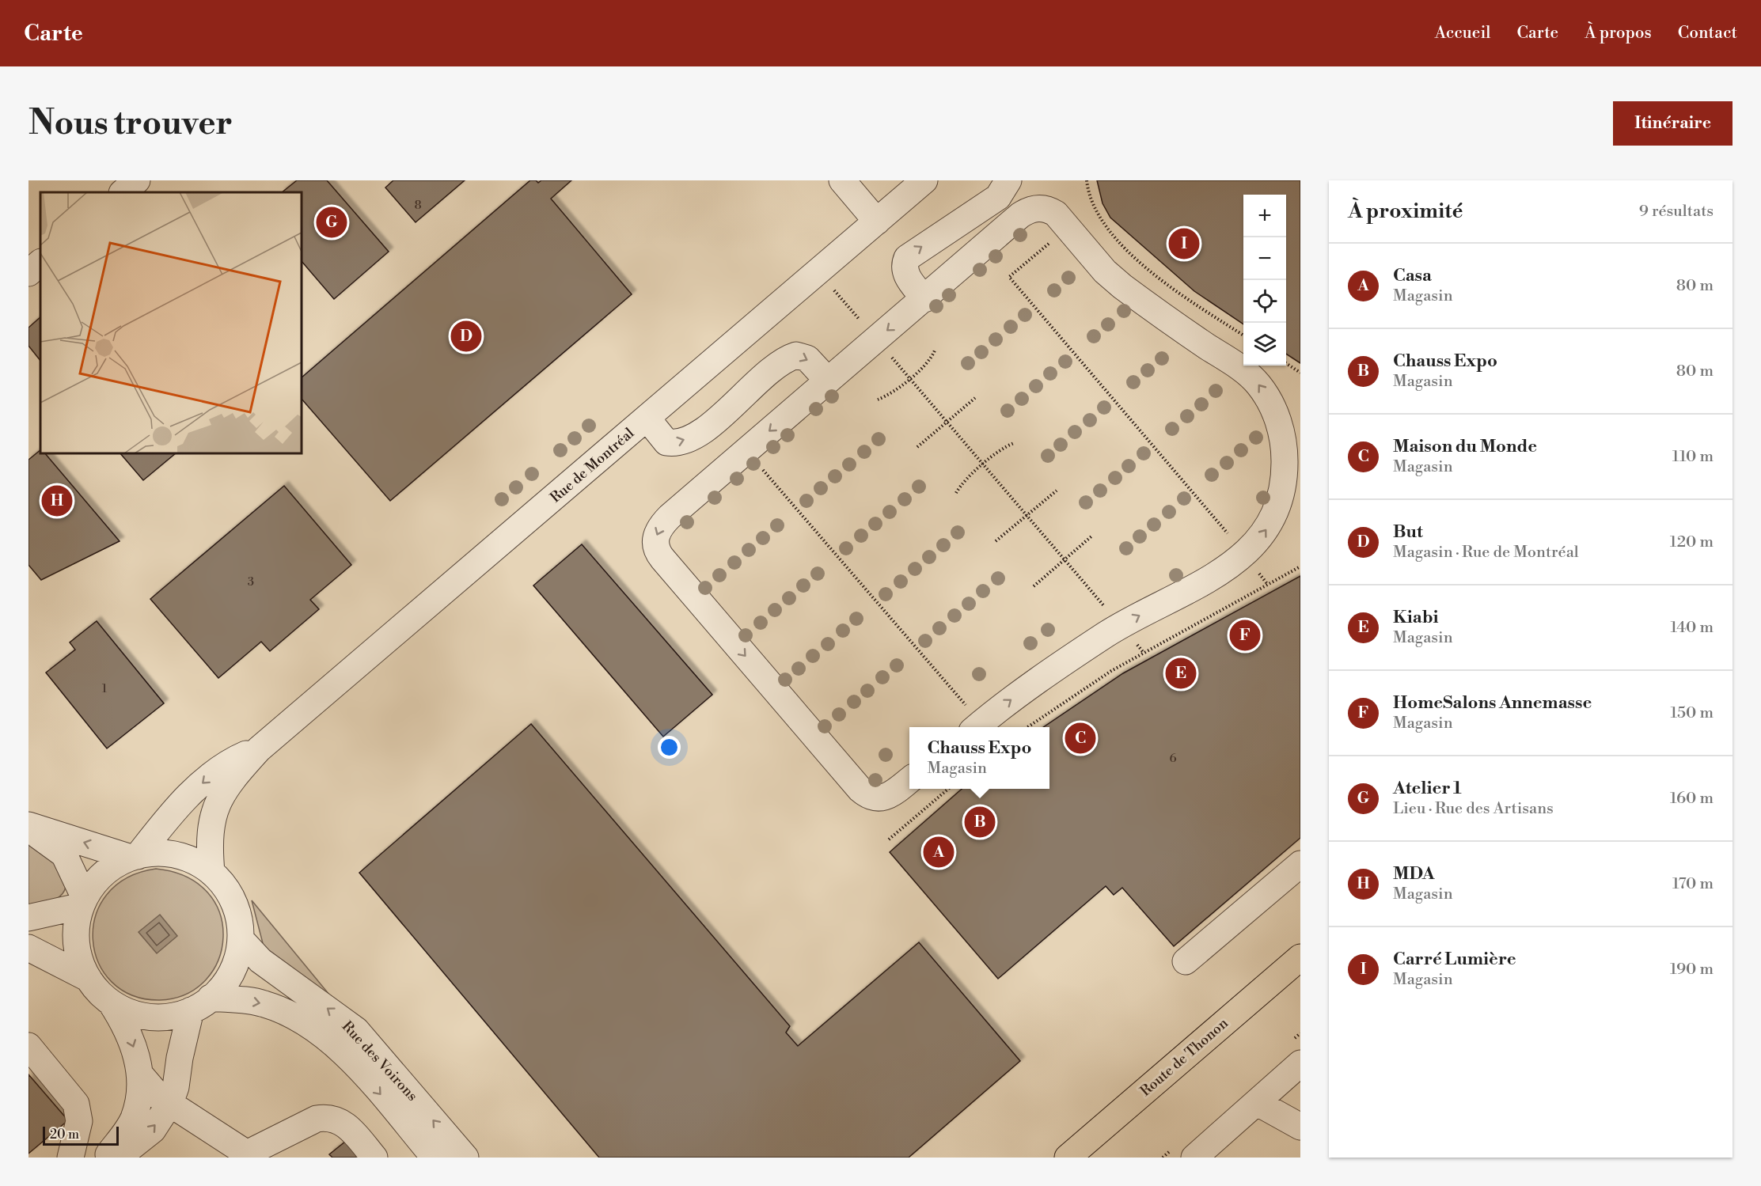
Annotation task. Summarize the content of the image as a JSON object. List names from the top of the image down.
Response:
{
  "streets": {
    "main road": ["Route de Thonon"],
    "street": ["Rue de Montréal", "Rue des Voirons"]
  },
  "crossings": [
    ["Rue de Montréal", "Rue des Voirons"]
  ],
  "house_numbers": [
    "8",
    "3",
    "1",
    "6"
  ],
  "scale_bar": "20 m",
  "page": {
    "header": "Carte",
    "nav": [
      "Accueil",
      "Carte",
      "À propos",
      "Contact"
    ],
    "buttons": "Itinéraire",
    "title": "Nous trouver",
    "heading": ["À proximité", "9 résultats"],
    "map_buttons": ["+", "−"],
    "pins": [
      "G",
      "I",
      "D",
      "H",
      "F",
      "E",
      "C",
      "B",
      "A"
    ],
    "list": [
      {
        "mark": "A",
        "name": "Casa",
        "note": "Magasin",
        "value": "80 m"
      },
      {
        "mark": "B",
        "name": "Chauss Expo",
        "note": "Magasin",
        "value": "80 m"
      },
      {
        "mark": "C",
        "name": "Maison du Monde",
        "note": "Magasin",
        "value": "110 m"
      },
      {
        "mark": "D",
        "name": "But",
        "note": "Magasin · Rue de Montréal",
        "value": "120 m"
      },
      {
        "mark": "E",
        "name": "Kiabi",
        "note": "Magasin",
        "value": "140 m"
      },
      {
        "mark": "F",
        "name": "HomeSalons Annemasse",
        "note": "Magasin",
        "value": "150 m"
      },
      {
        "mark": "G",
        "name": "Atelier 1",
        "note": "Lieu · Rue des Artisans",
        "value": "160 m"
      },
      {
        "mark": "H",
        "name": "MDA",
        "note": "Magasin",
        "value": "170 m"
      },
      {
        "mark": "I",
        "name": "Carré Lumière",
        "note": "Magasin",
        "value": "190 m"
      }
    ],
    "popup": ["Chauss Expo", "Magasin"],
    "scale": "20 m"
  }
}
